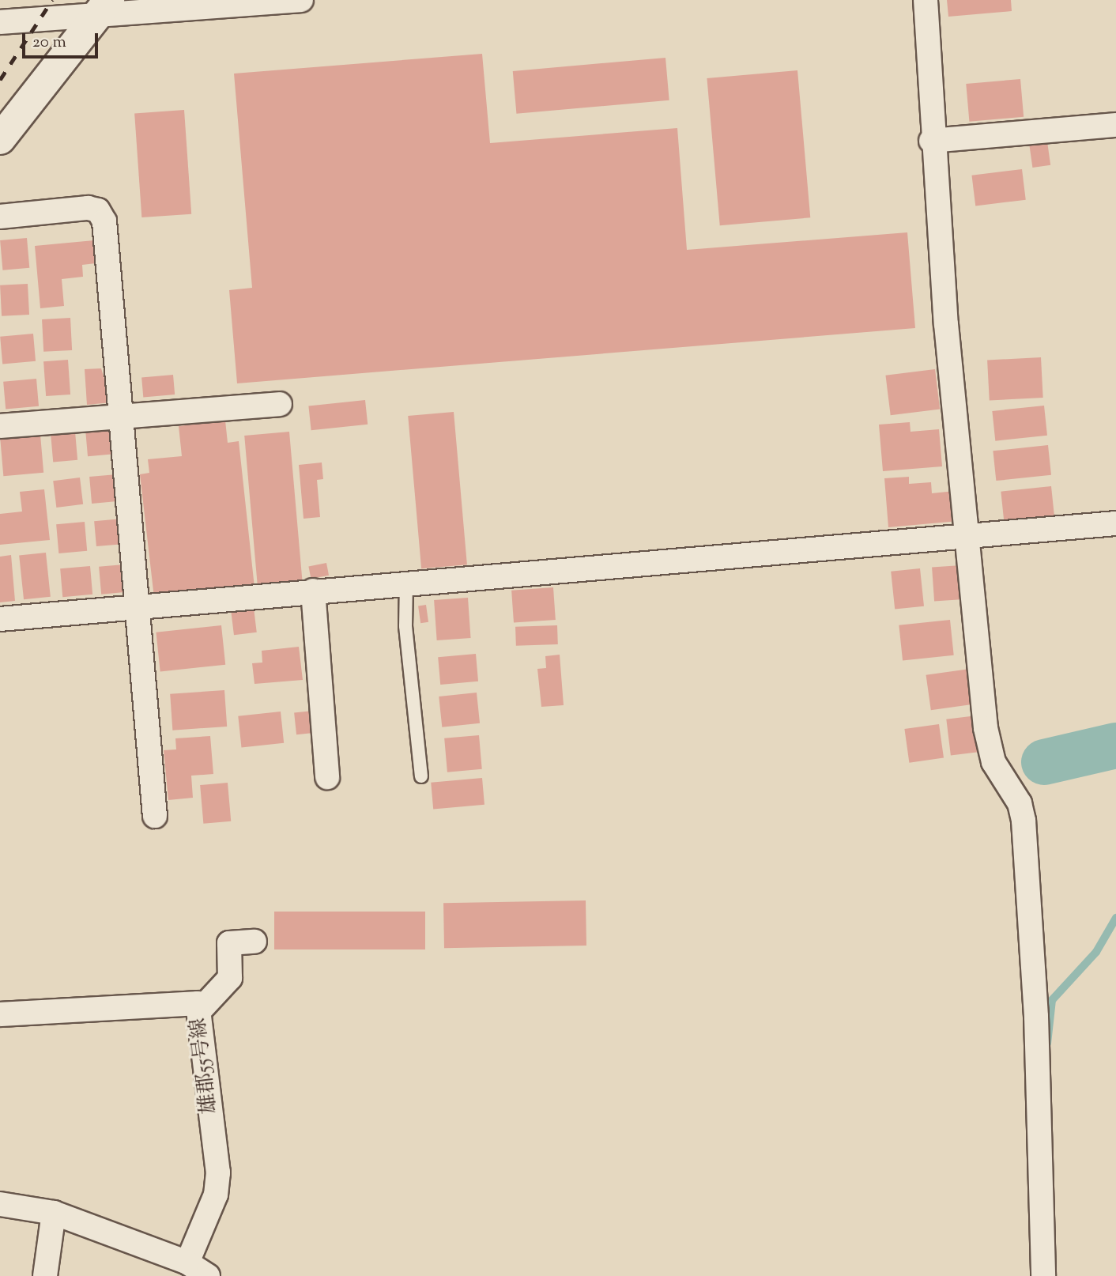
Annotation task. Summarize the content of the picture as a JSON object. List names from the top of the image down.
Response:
{
  "streets": {
    "street": ["雄郡55号線"]
  },
  "scale_bar": "20 m"
}
